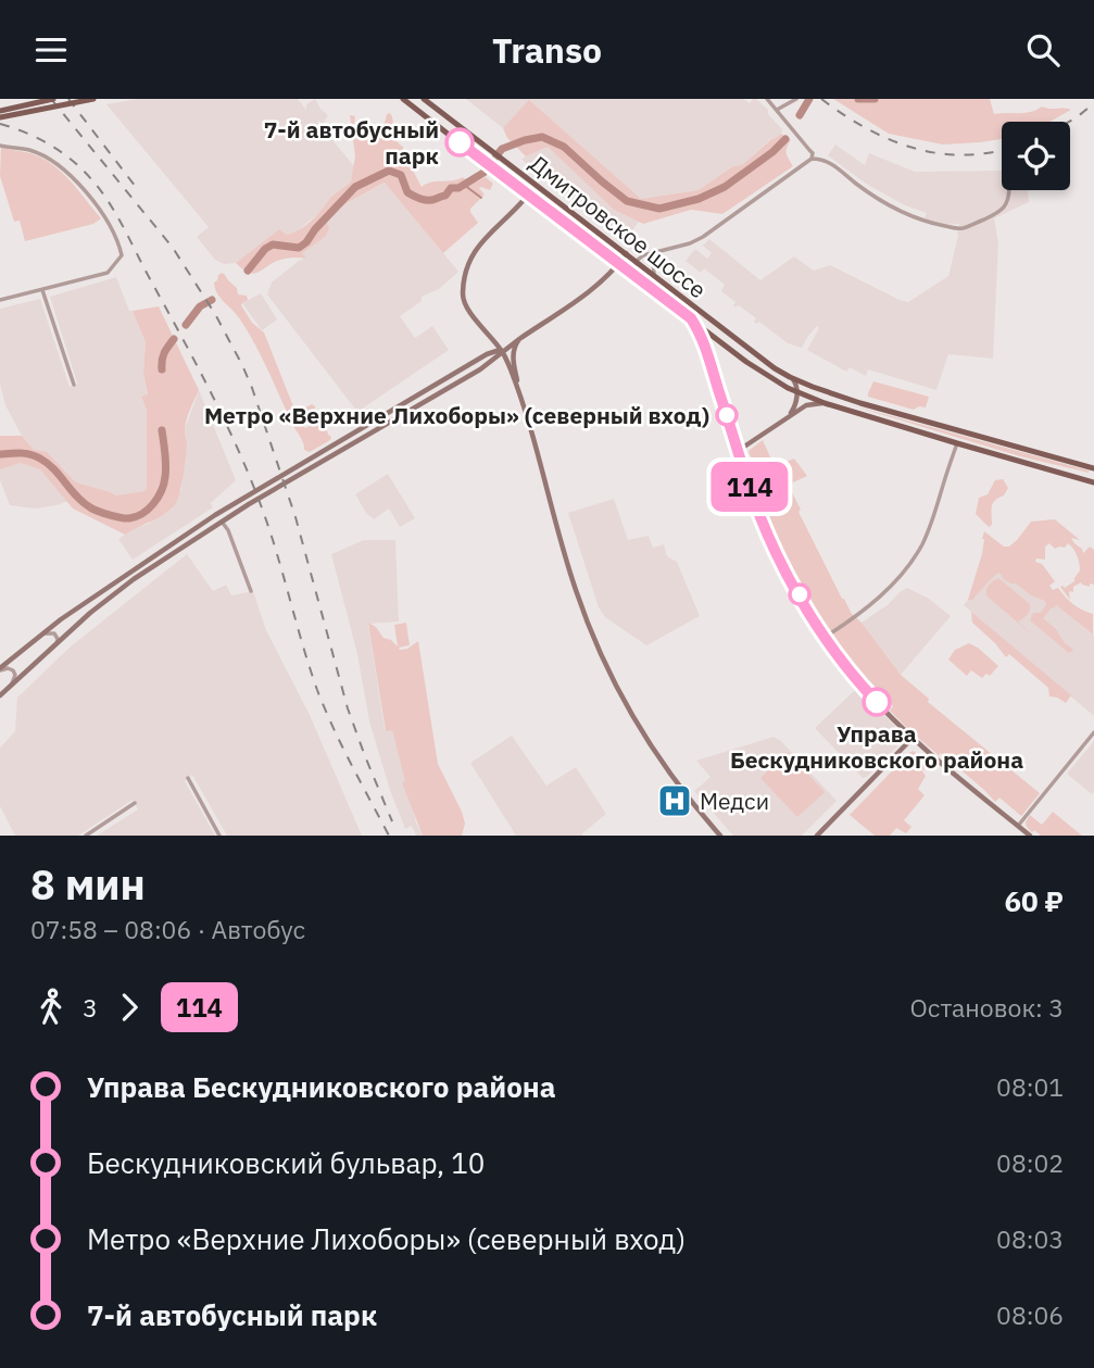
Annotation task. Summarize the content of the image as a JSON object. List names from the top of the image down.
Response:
{
  "streets": {
    "main road": ["Дмитровское шоссе"]
  },
  "places": {
    "other": ["7-й автобусный парк", "Метро «Верхние Лихоборы» (северный вход)", "Управа Бескудниковского района"],
    "hospital": ["Медси"]
  },
  "lines": ["bus line 114"],
  "page": {
    "header": "Transo",
    "on_map": "114",
    "heading": ["8 мин", "07:58 – 08:06 · Автобус", "60 ₽"],
    "legs": ["3", "114", "Остановок: 3"],
    "list": [
      {
        "name": "Управа Бескудниковского района",
        "value": "08:01"
      },
      {
        "name": "Бескудниковский бульвар, 10",
        "value": "08:02"
      },
      {
        "name": "Метро «Верхние Лихоборы» (северный вход)",
        "value": "08:03"
      },
      {
        "name": "7-й автобусный парк",
        "value": "08:06"
      }
    ]
  }
}
